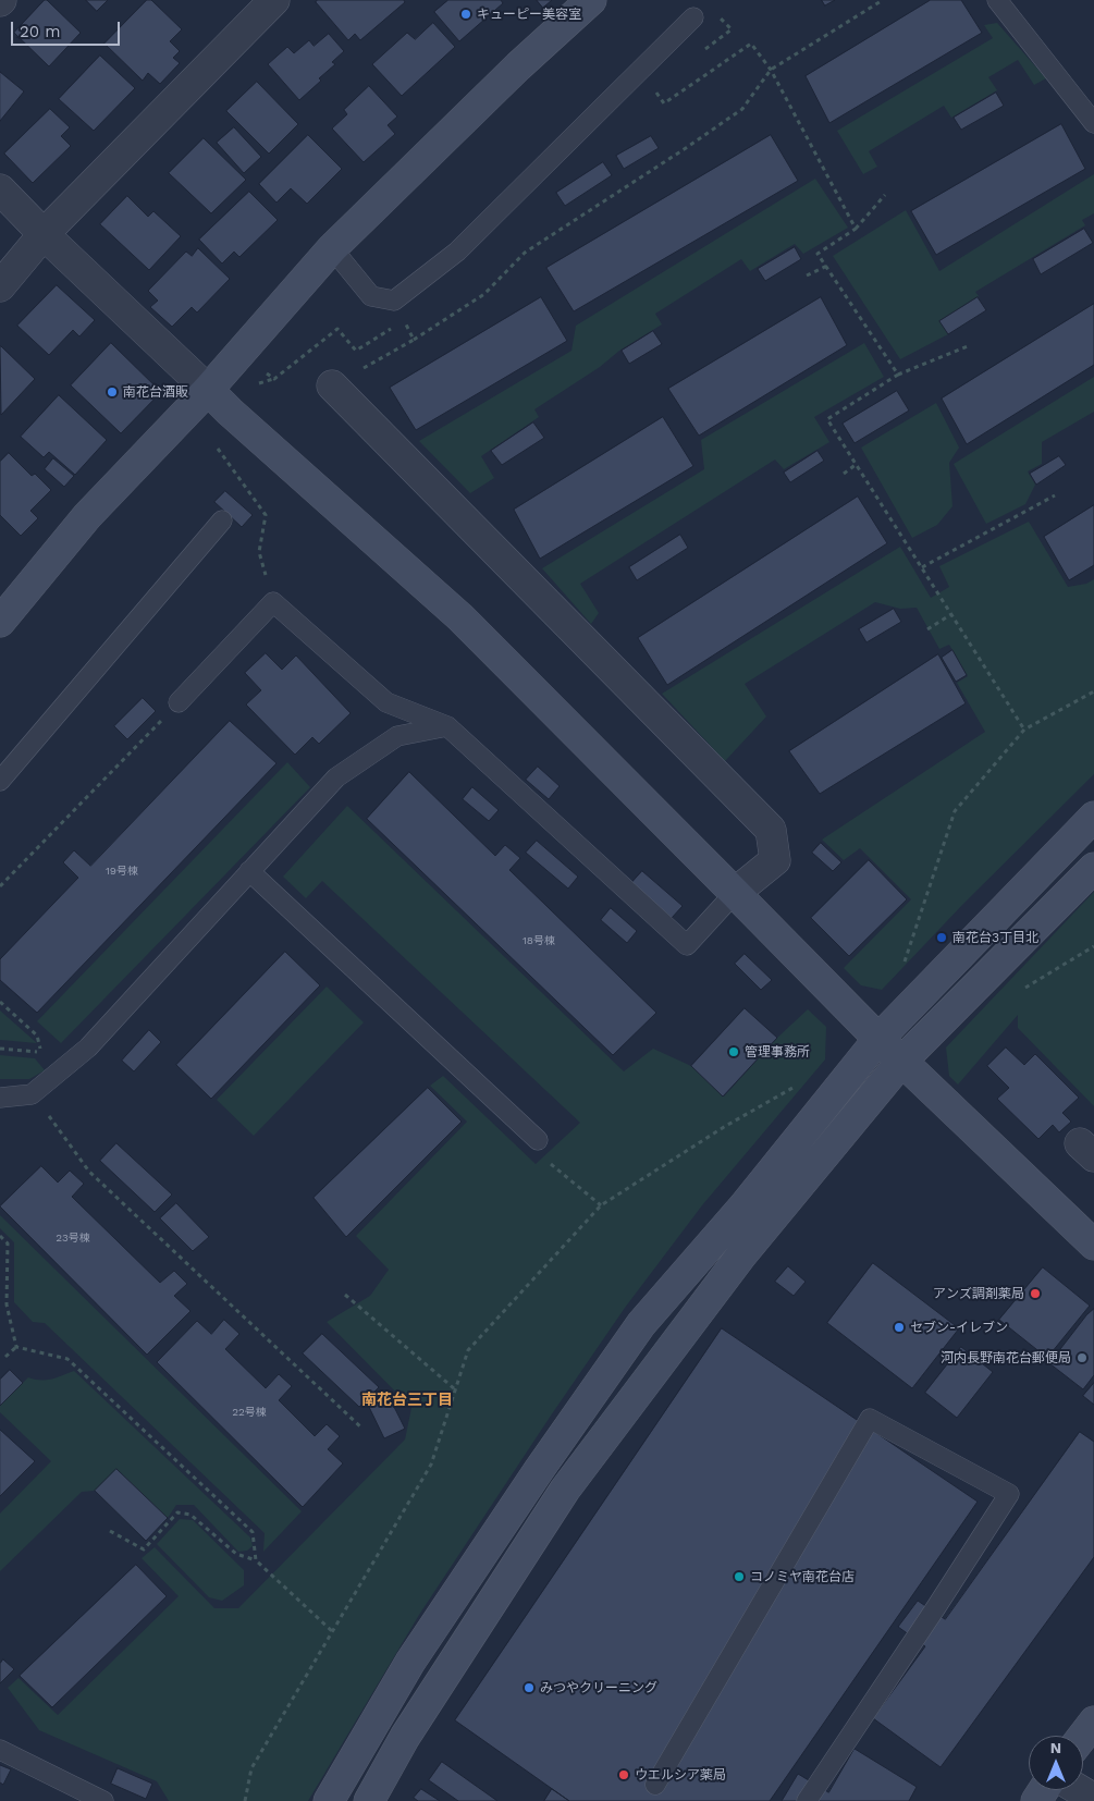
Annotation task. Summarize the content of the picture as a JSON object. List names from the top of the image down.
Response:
{
  "districts": ["南花台三丁目"],
  "places": [
    "キューピー美容室",
    "南花台酒販",
    "南花台3丁目北",
    "管理事務所",
    "アンズ調剤薬局",
    "セブン-イレブン",
    "河内長野南花台郵便局",
    "コノミヤ南花台店",
    "みつやクリーニング",
    "ウエルシア薬局"
  ],
  "house_numbers": [
    "19号棟",
    "18号棟",
    "23号棟",
    "22号棟"
  ],
  "scale_bar": "20 m",
  "north": "top"
}
